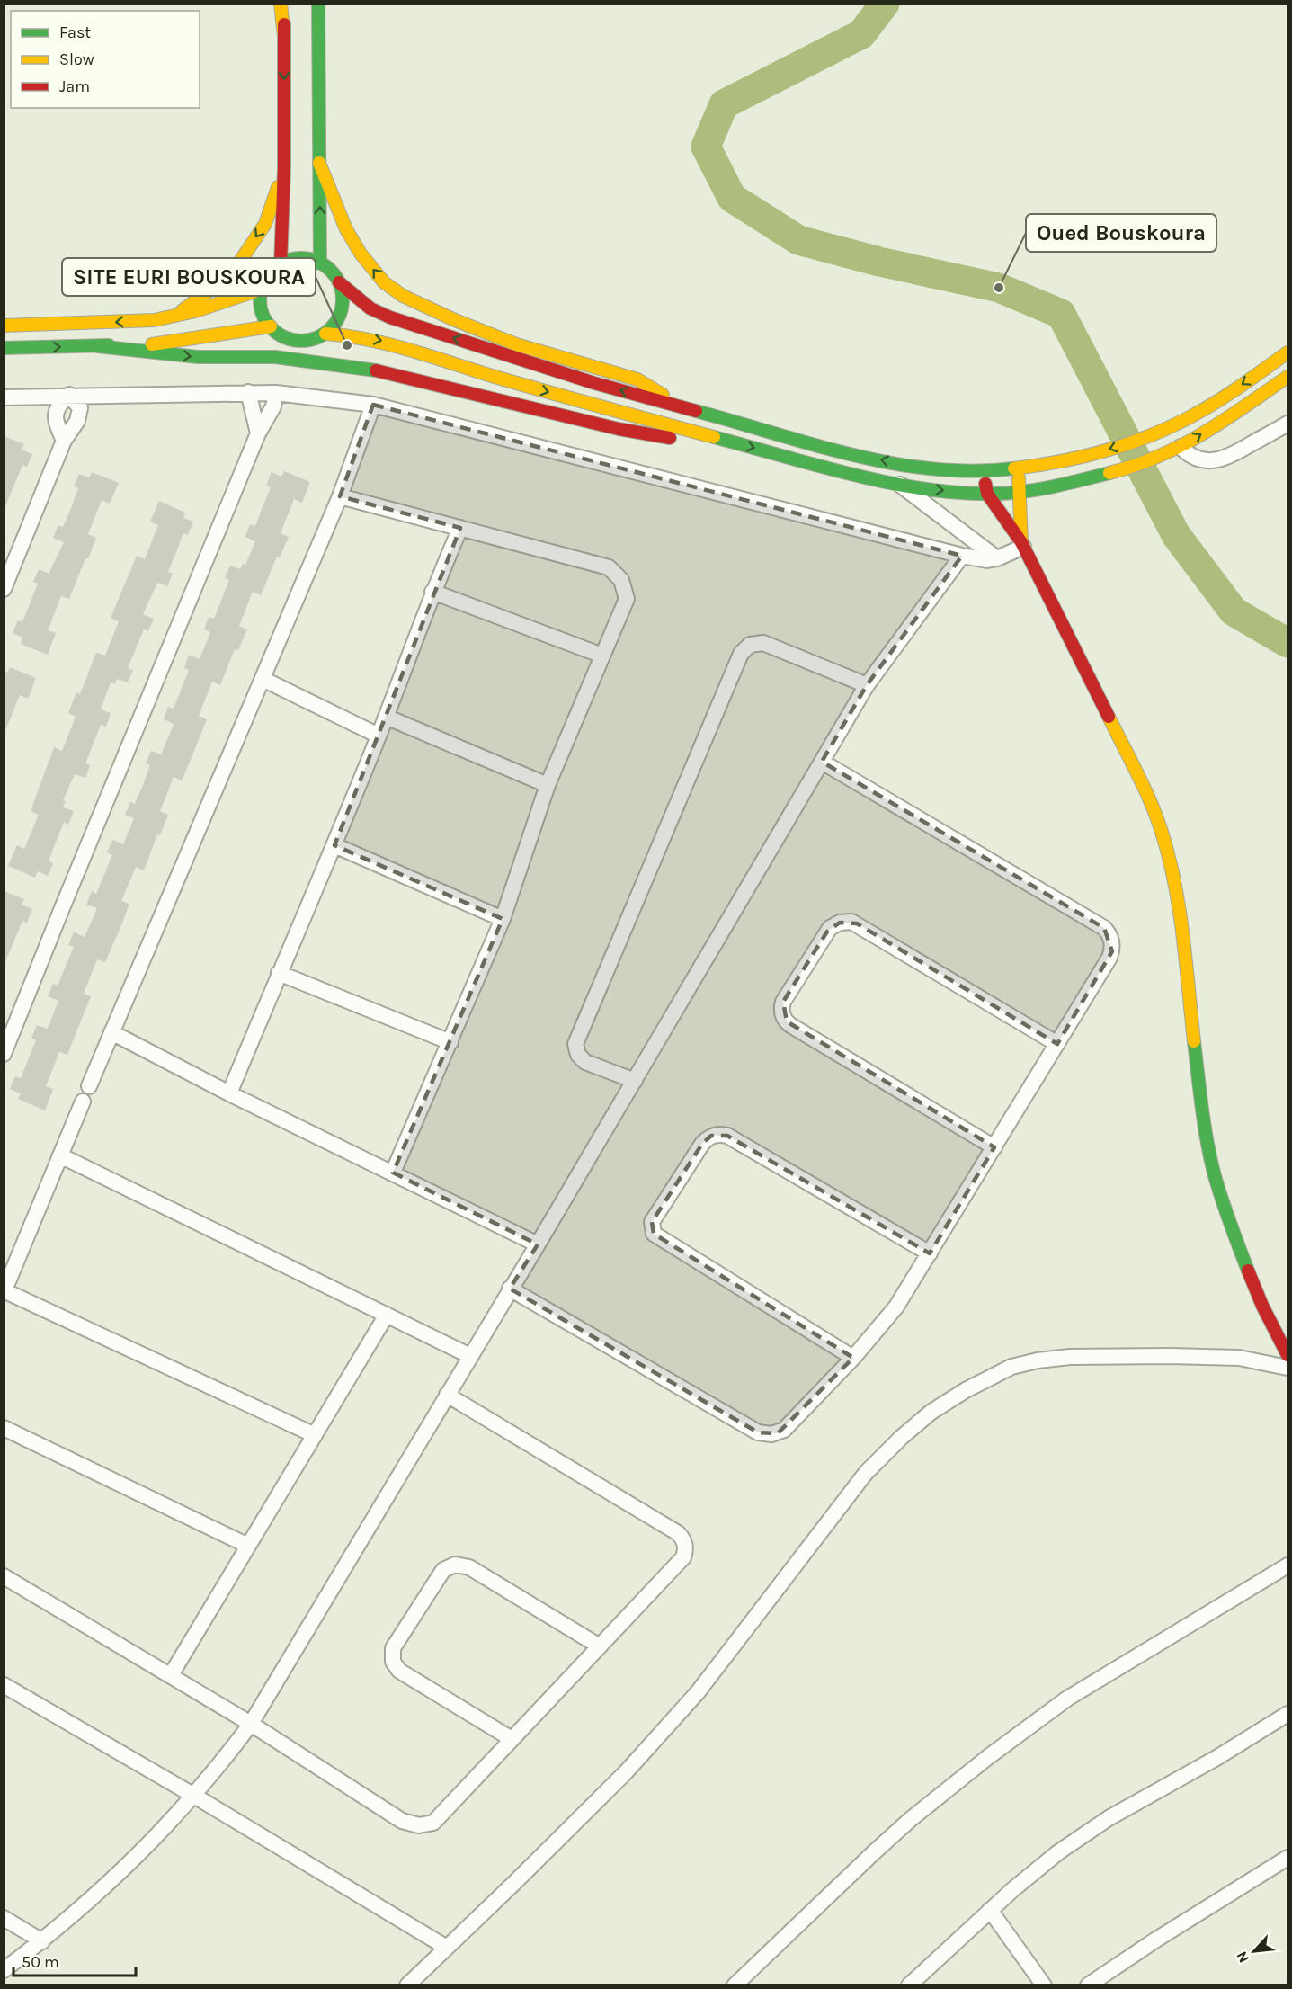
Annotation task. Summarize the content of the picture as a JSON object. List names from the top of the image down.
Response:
{
  "places": ["Oued Bouskoura", "SITE EURI BOUSKOURA"],
  "legend": ["Fast", "Slow", "Jam"],
  "scale_bar": "50 m",
  "north": "bottom left"
}
